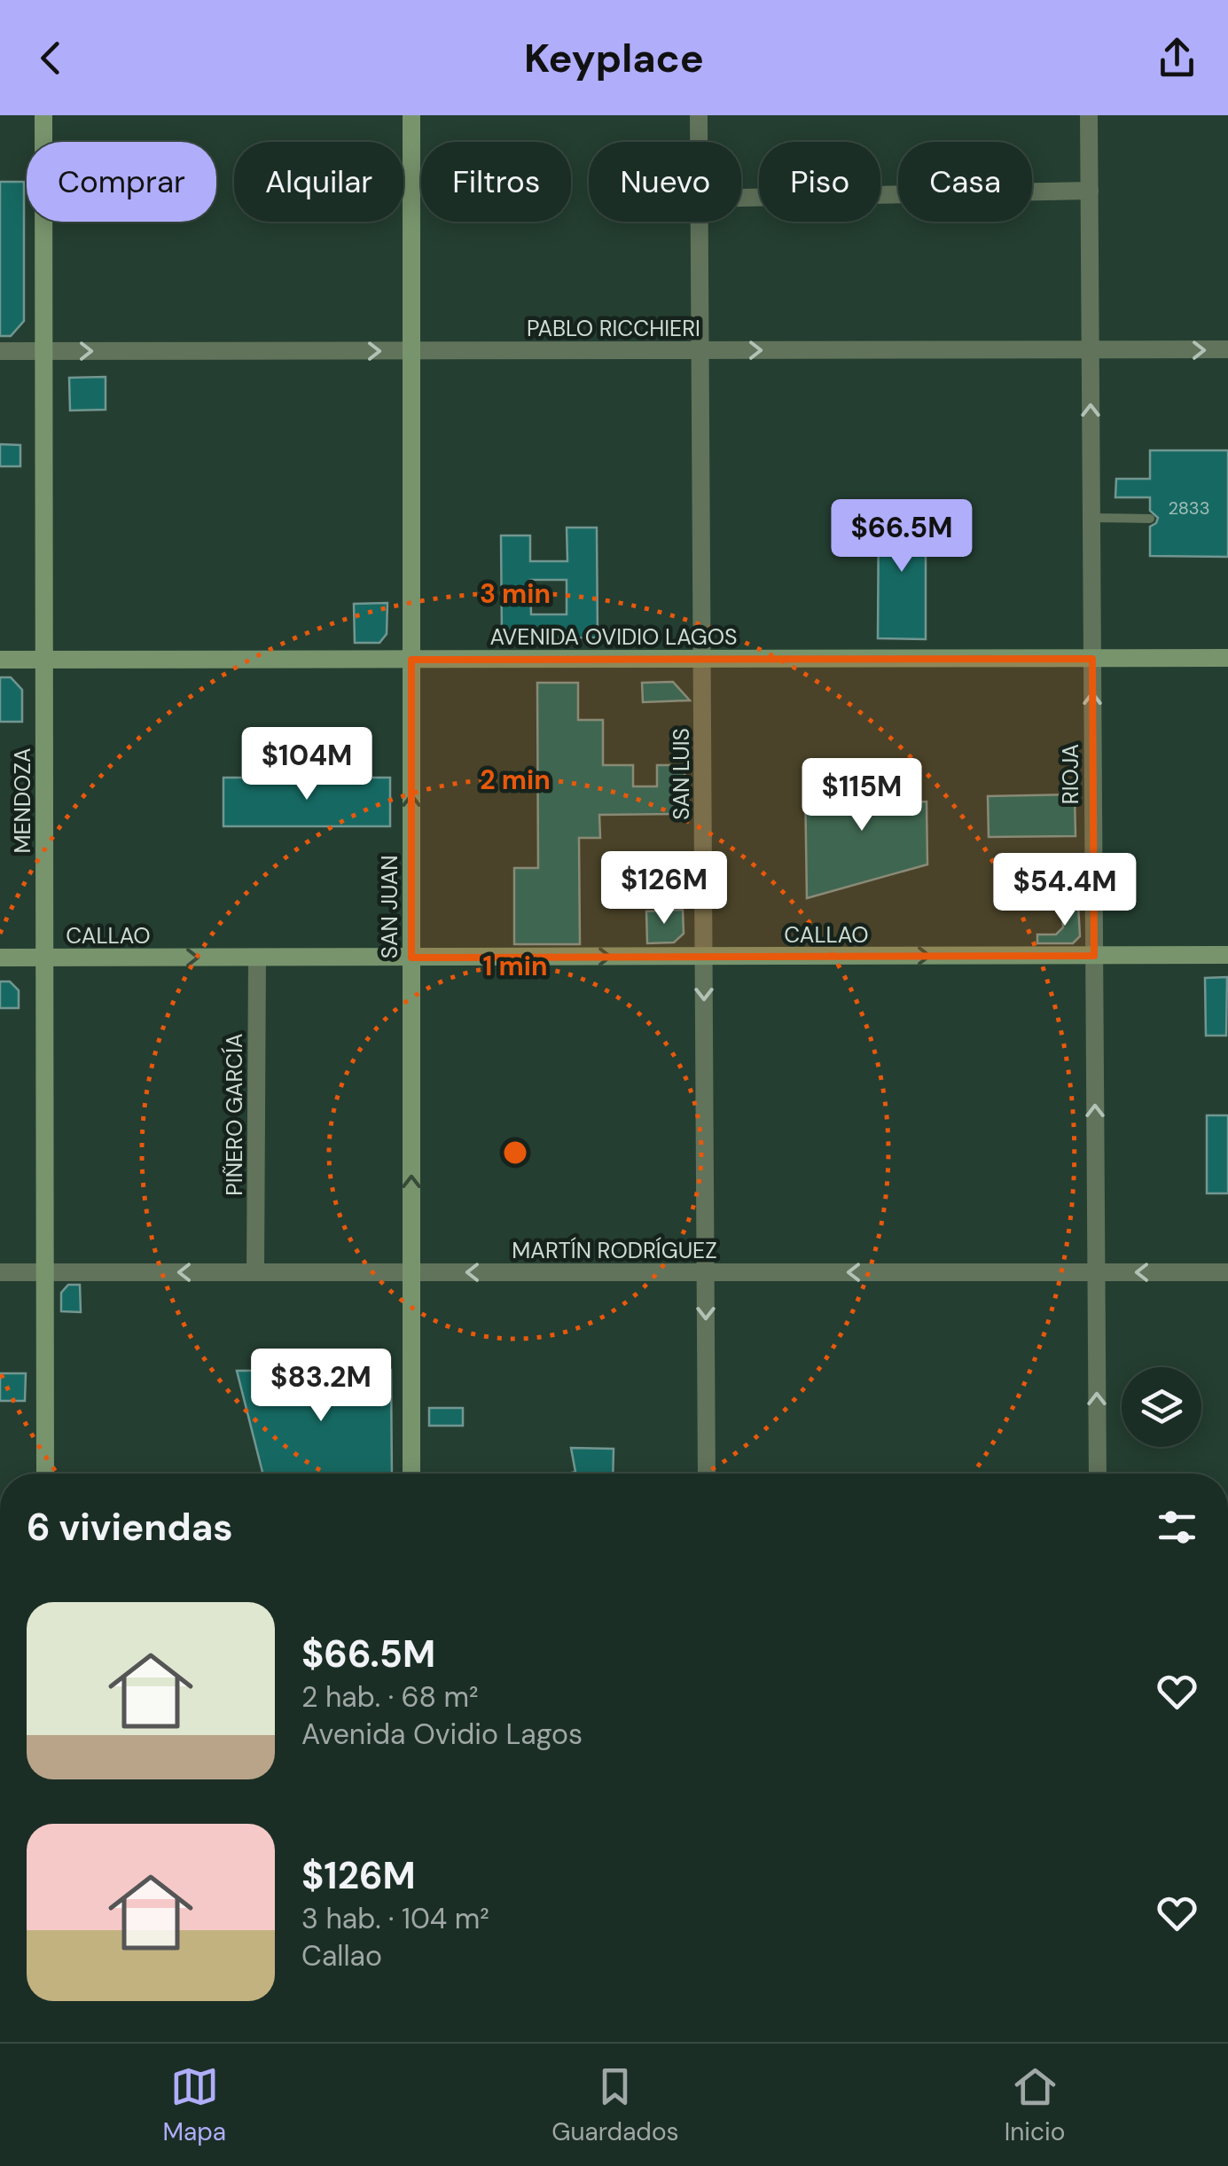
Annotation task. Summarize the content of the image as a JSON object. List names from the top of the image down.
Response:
{
  "streets": {
    "main road": [
      "AVENIDA OVIDIO LAGOS",
      "MENDOZA",
      "SAN JUAN",
      "CALLAO"
    ],
    "street": [
      "PABLO RICCHIERI",
      "SAN LUIS",
      "RIOJA",
      "PIÑERO GARCÍA",
      "MARTÍN RODRÍGUEZ"
    ]
  },
  "crossings": [
    ["PABLO RICCHIERI", "SAN LUIS"],
    ["PABLO RICCHIERI", "RIOJA"],
    ["PABLO RICCHIERI", "MENDOZA"],
    ["PABLO RICCHIERI", "SAN JUAN"],
    ["AVENIDA OVIDIO LAGOS", "SAN LUIS"],
    ["AVENIDA OVIDIO LAGOS", "RIOJA"],
    ["AVENIDA OVIDIO LAGOS", "MENDOZA"],
    ["AVENIDA OVIDIO LAGOS", "SAN JUAN"],
    ["SAN LUIS", "CALLAO"],
    ["SAN LUIS", "MARTÍN RODRÍGUEZ"],
    ["RIOJA", "CALLAO"],
    ["RIOJA", "MARTÍN RODRÍGUEZ"],
    ["MENDOZA", "CALLAO"],
    ["MENDOZA", "MARTÍN RODRÍGUEZ"],
    ["SAN JUAN", "CALLAO"],
    ["SAN JUAN", "MARTÍN RODRÍGUEZ"],
    ["CALLAO", "PIÑERO GARCÍA"],
    ["PIÑERO GARCÍA", "MARTÍN RODRÍGUEZ"]
  ],
  "one_way": [
    "SAN LUIS",
    "RIOJA",
    "SAN JUAN",
    "CALLAO",
    "MARTÍN RODRÍGUEZ"
  ],
  "house_numbers": ["2833"],
  "page": {
    "header": "Keyplace",
    "chip": [
      "Comprar",
      "Alquilar",
      "Filtros",
      "Nuevo",
      "Piso",
      "Casa"
    ],
    "price": [
      "$66.5M",
      "$104M",
      "$115M",
      "$126M",
      "$54.4M",
      "$83.2M"
    ],
    "heading": "6 viviendas",
    "list": [
      {
        "name": "$66.5M",
        "note": "2 hab. · 68 m² · Avenida Ovidio Lagos"
      },
      {
        "name": "$126M",
        "note": "3 hab. · 104 m² · Callao"
      }
    ],
    "tabs": ["Mapa", "Guardados", "Inicio"]
  },
  "rings": ["3 min", "2 min", "1 min"]
}
